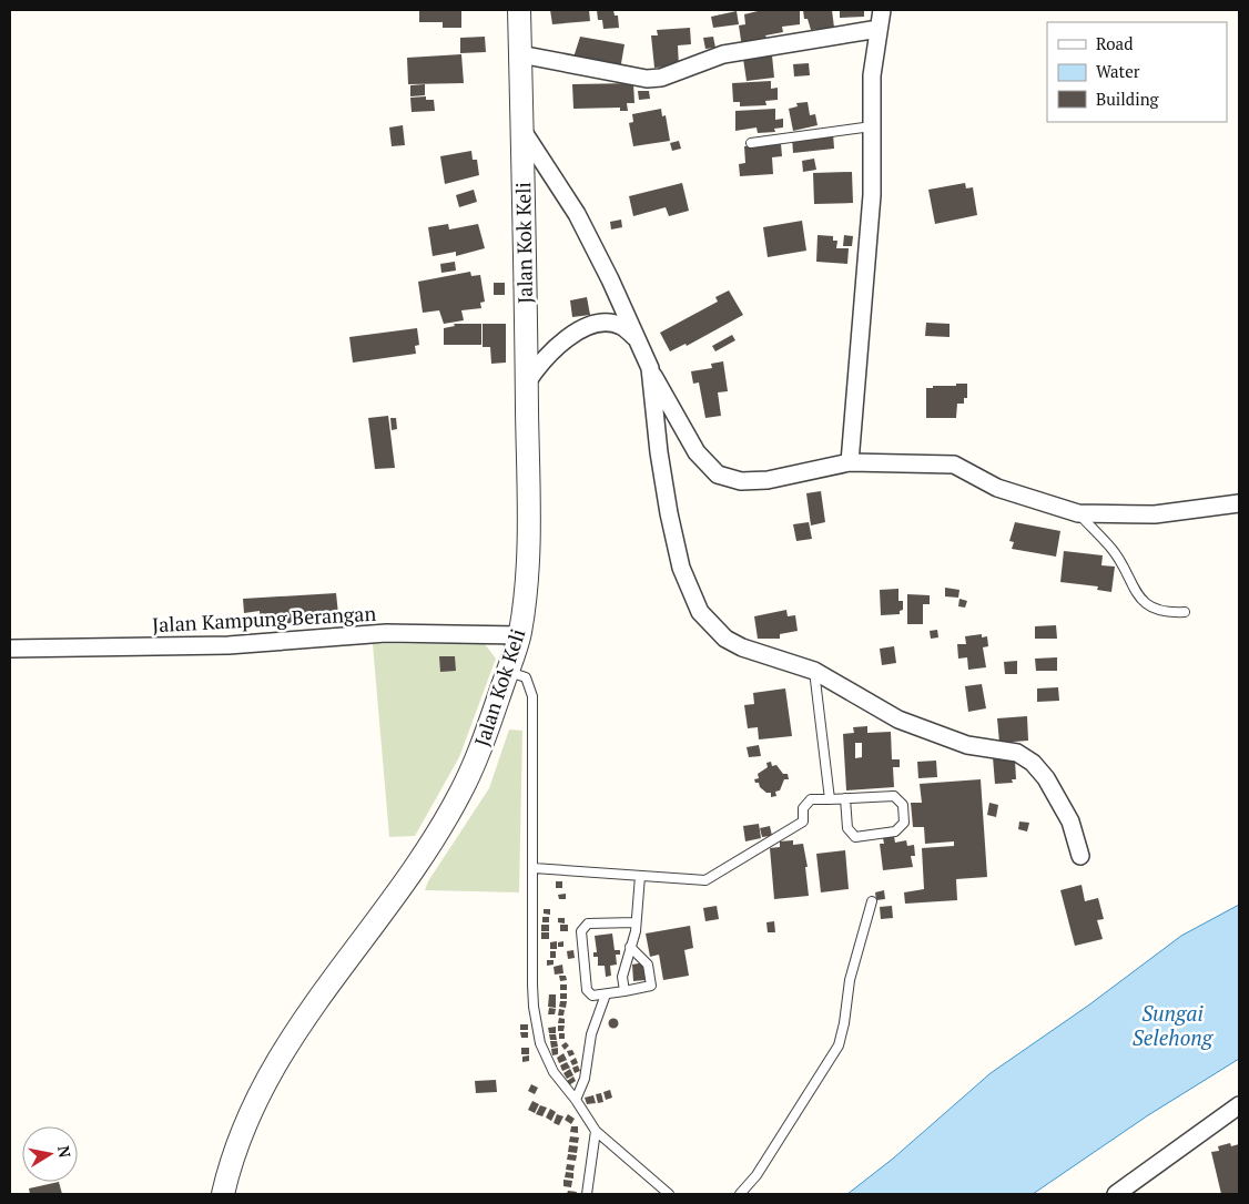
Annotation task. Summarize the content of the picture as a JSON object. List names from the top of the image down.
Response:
{
  "streets": {
    "street": ["Jalan Kok Keli", "Jalan Kampung Berangan"]
  },
  "crossings": [
    ["Jalan Kok Keli", "Jalan Kampung Berangan"]
  ],
  "water": ["Sungai Selehong"],
  "legend": ["Road", "Water", "Building"],
  "north": "right"
}
